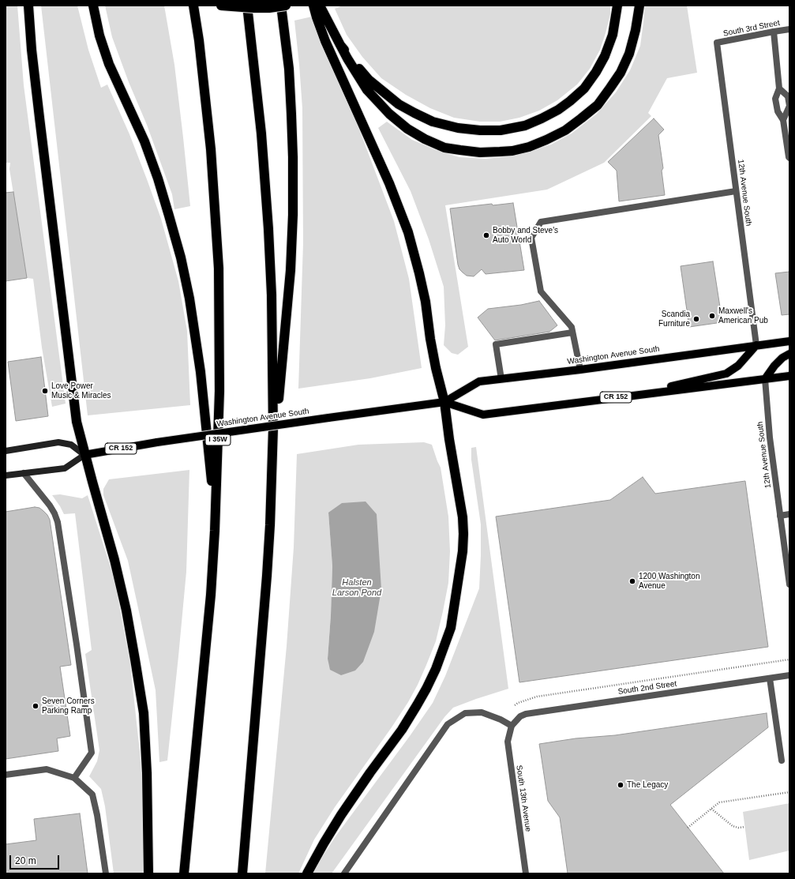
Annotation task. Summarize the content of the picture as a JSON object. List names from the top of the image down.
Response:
{
  "streets": {
    "highway": ["I 35W"],
    "main road": ["Washington Avenue South", "CR 152"],
    "street": [
      "South 3rd Street",
      "12th Avenue South",
      "South 2nd Street",
      "South 13th Avenue"
    ]
  },
  "crossings": [
    ["South 3rd Street", "12th Avenue South"],
    ["12th Avenue South", "Washington Avenue South"],
    ["South 2nd Street", "South 13th Avenue"]
  ],
  "water": ["Halsten Larson Pond"],
  "places": [
    "Bobby and Steve's Auto World",
    "Maxwell's American Pub",
    "Scandia Furniture",
    "Love Power Music & Miracles",
    "1200 Washington Avenue",
    "Seven Corners Parking Ramp",
    "The Legacy"
  ],
  "scale_bar": "20 m"
}
